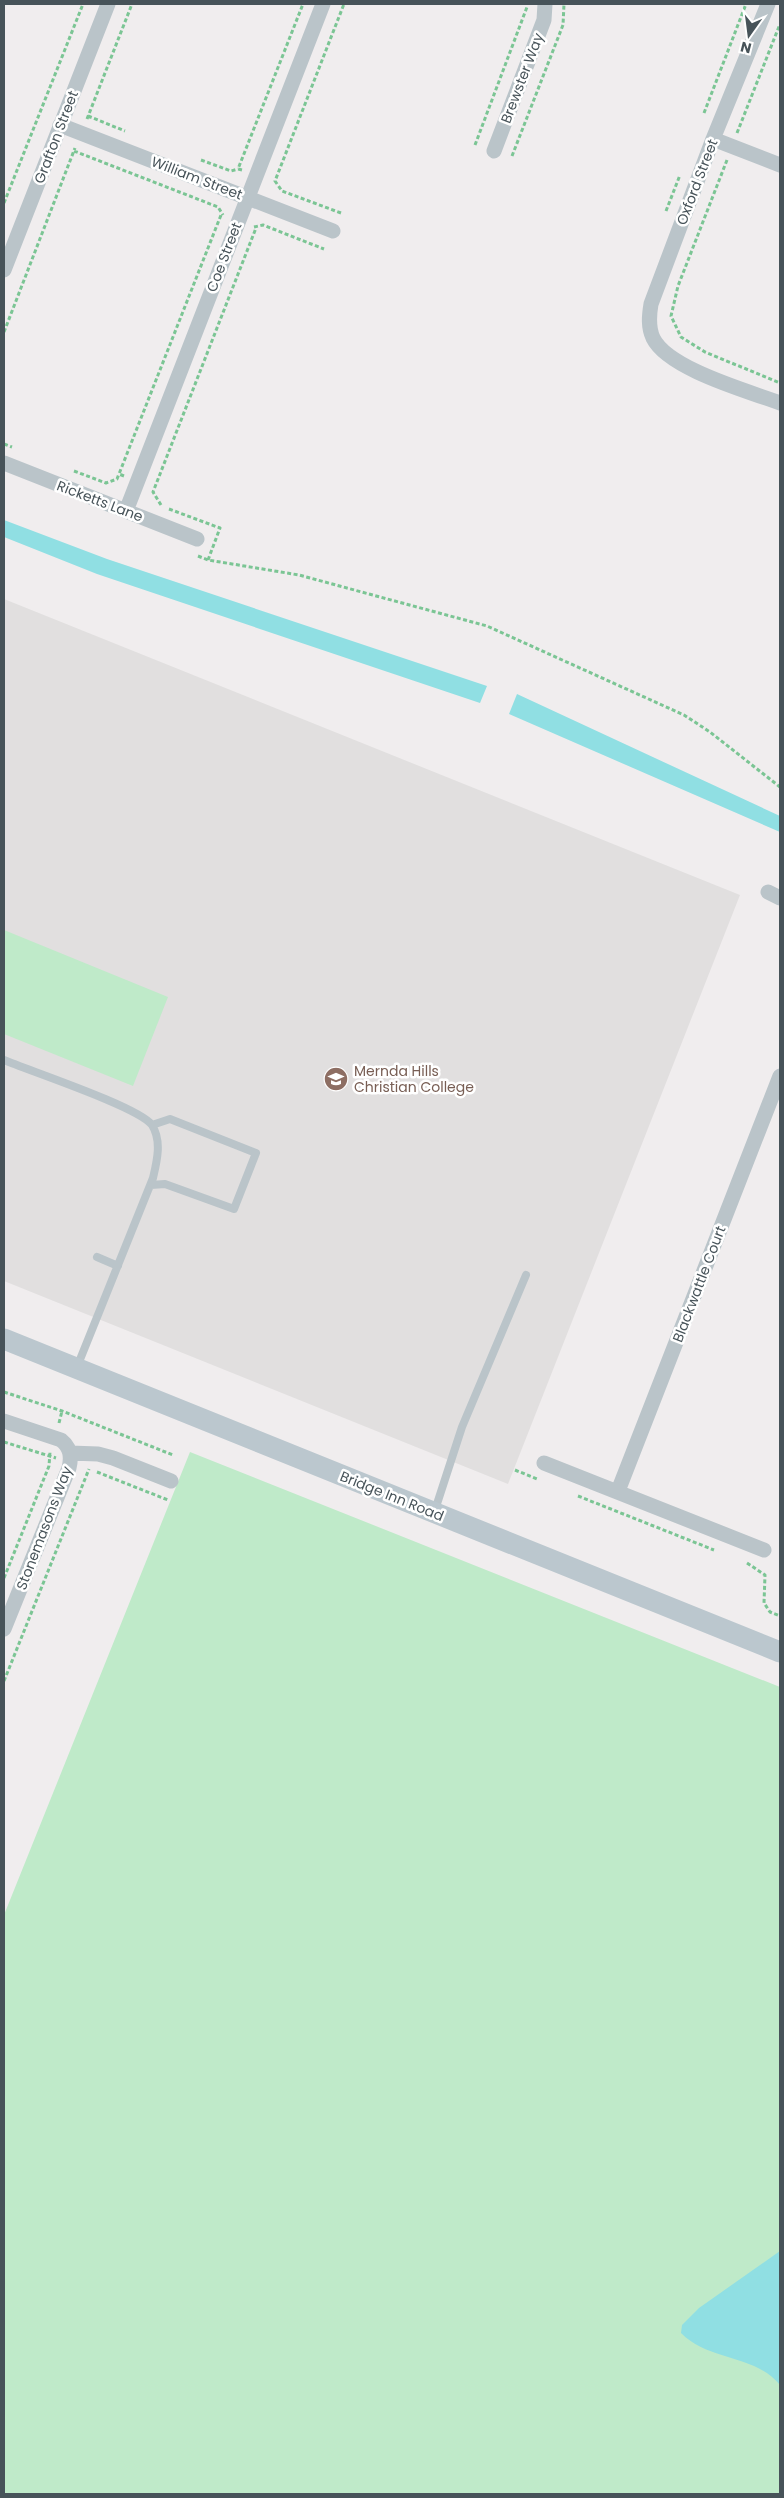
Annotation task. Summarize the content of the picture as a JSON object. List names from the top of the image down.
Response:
{
  "streets": {
    "main road": ["Bridge Inn Road"],
    "street": [
      "Brewster Way",
      "Grafton Street",
      "William Street",
      "Oxford Street",
      "Coe Street",
      "Ricketts Lane",
      "Blackwattle Court",
      "Stonemasons Way"
    ]
  },
  "crossings": [
    ["Grafton Street", "William Street"],
    ["William Street", "Coe Street"],
    ["Coe Street", "Ricketts Lane"]
  ],
  "places": {
    "school or university": ["Mernda Hills Christian College"]
  },
  "north": "bottom"
}
